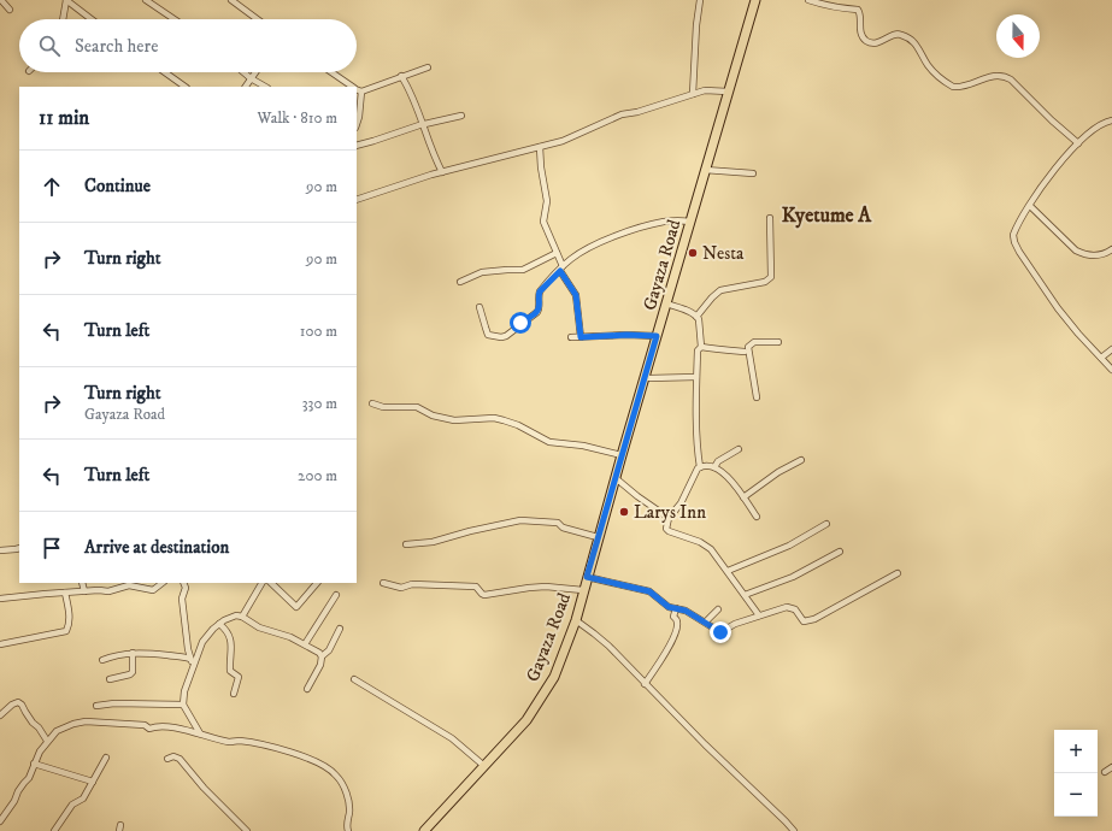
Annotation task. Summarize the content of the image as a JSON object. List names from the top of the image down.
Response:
{
  "streets": {
    "main road": ["Gayaza Road"]
  },
  "districts": ["Kyetume A"],
  "places": ["Nesta", "Larys Inn"],
  "north": "bottom",
  "page": {
    "search": "Search here",
    "heading": ["11 min", "Walk · 810 m"],
    "list": [
      ["Continue", "90 m"],
      ["Turn right", "90 m"],
      ["Turn left", "100 m"],
      ["Turn right", "Gayaza Road", "330 m"],
      ["Turn left", "200 m"],
      "Arrive at destination"
    ],
    "map_buttons": ["+", "−"]
  }
}
